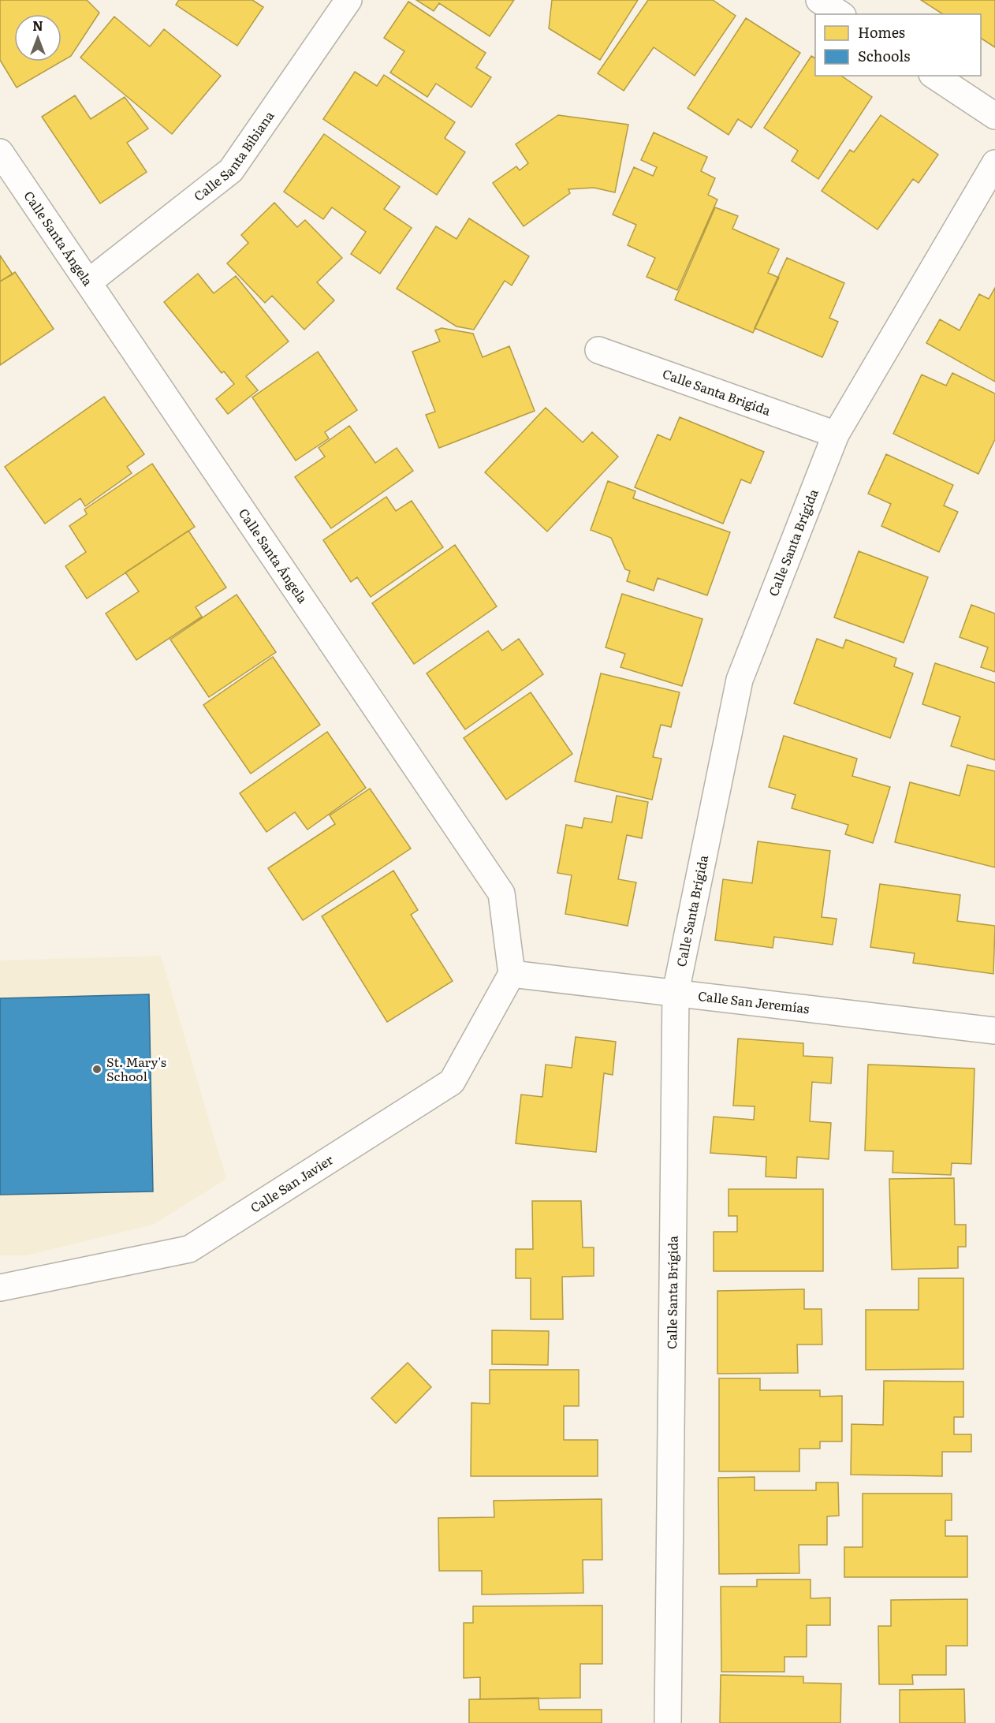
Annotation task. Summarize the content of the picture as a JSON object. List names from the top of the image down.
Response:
{
  "streets": {
    "street": [
      "Calle Santa Bibiana",
      "Calle Santa Ángela",
      "Calle Santa Brigida",
      "Calle Santa Brígida",
      "Calle San Jeremías",
      "Calle San Javier"
    ]
  },
  "crossings": [
    ["Calle Santa Bibiana", "Calle Santa Ángela"],
    ["Calle Santa Ángela", "Calle San Jeremías"],
    ["Calle Santa Ángela", "Calle San Javier"],
    ["Calle Santa Brigida", "Calle Santa Brígida"],
    ["Calle Santa Brígida", "Calle San Jeremías"],
    ["Calle San Jeremías", "Calle San Javier"]
  ],
  "places": ["St. Mary's School"],
  "legend": ["Homes", "Schools"],
  "north": "top"
}
